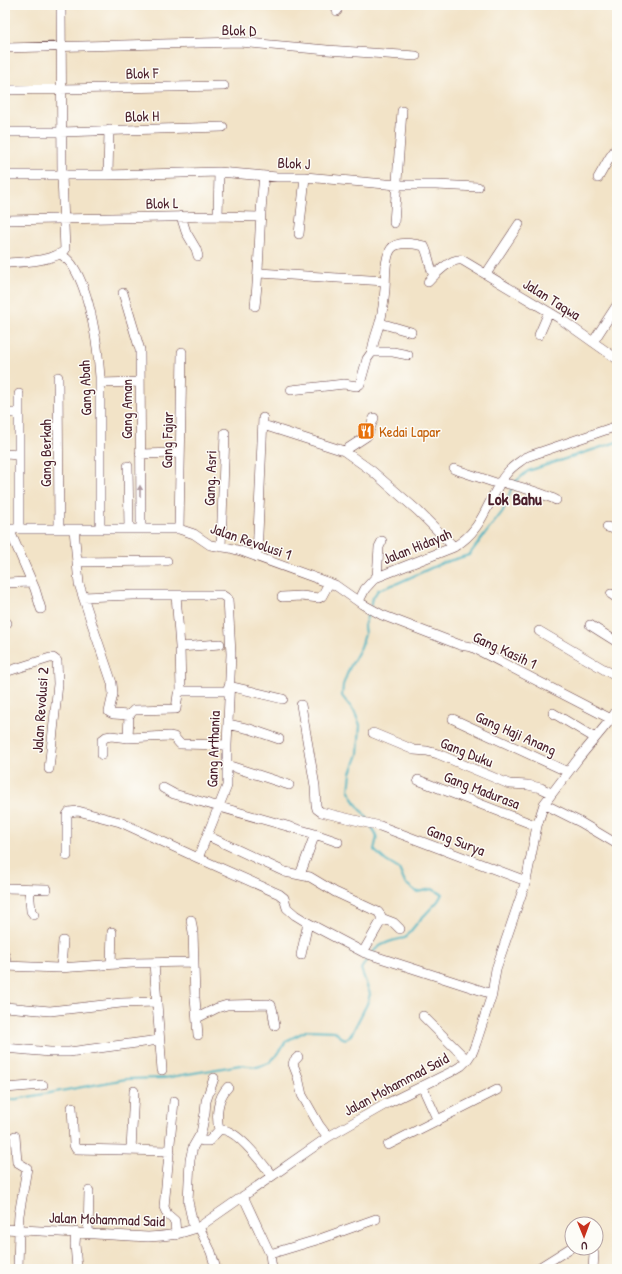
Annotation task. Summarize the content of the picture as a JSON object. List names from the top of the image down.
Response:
{
  "streets": {
    "street": [
      "Blok D",
      "Blok F",
      "Blok H",
      "Blok J",
      "Blok L",
      "Jalan Taqwa",
      "Gang Abah",
      "Gang Aman",
      "Gang Fajar",
      "Gang Berkah",
      "Gang. Asri",
      "Jalan Revolusi 1",
      "Jalan Hidayah",
      "Gang Kasih 1",
      "Jalan Revolusi 2",
      "Gang Haji Anang",
      "Gang Arthania",
      "Gang Duku",
      "Gang Madurasa",
      "Gang Surya",
      "Jalan Mohammad Said"
    ]
  },
  "crossings": [
    ["Gang Abah", "Jalan Revolusi 1"],
    ["Gang Aman", "Jalan Revolusi 1"],
    ["Gang Fajar", "Jalan Revolusi 1"],
    ["Gang Berkah", "Jalan Revolusi 1"],
    ["Gang. Asri", "Jalan Revolusi 1"],
    ["Jalan Revolusi 1", "Jalan Hidayah"],
    ["Jalan Revolusi 1", "Gang Kasih 1"],
    ["Jalan Hidayah", "Gang Kasih 1"],
    ["Gang Kasih 1", "Jalan Mohammad Said"],
    ["Gang Haji Anang", "Jalan Mohammad Said"],
    ["Gang Duku", "Jalan Mohammad Said"],
    ["Gang Madurasa", "Jalan Mohammad Said"],
    ["Gang Surya", "Jalan Mohammad Said"]
  ],
  "districts": ["Lok Bahu"],
  "places": {
    "restaurant": ["Kedai Lapar"]
  },
  "north": "bottom"
}
